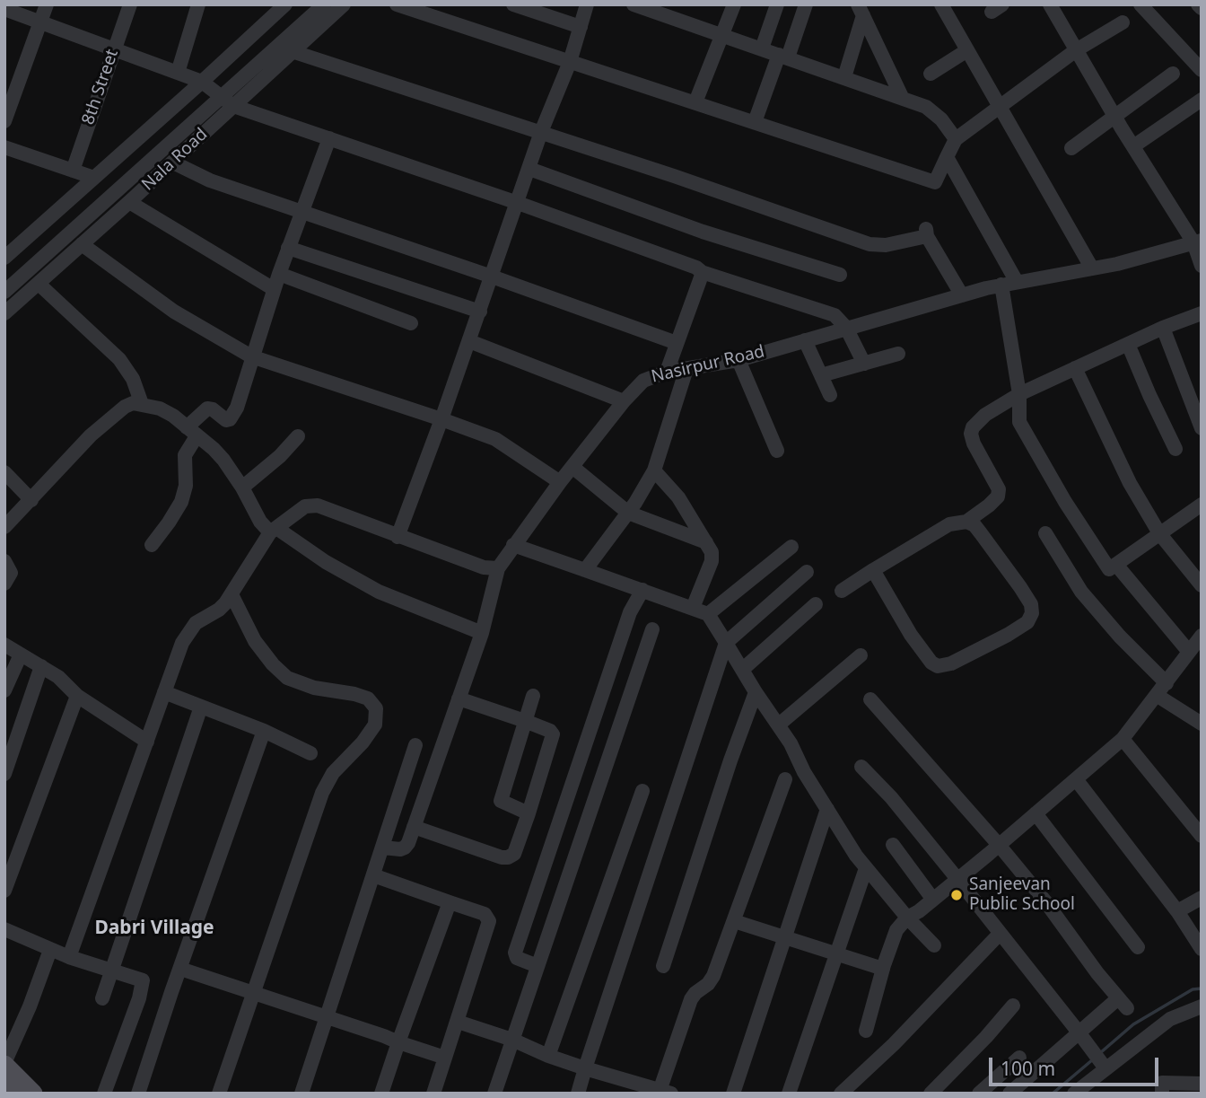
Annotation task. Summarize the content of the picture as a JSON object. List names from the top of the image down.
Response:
{
  "streets": {
    "street": ["8th Street", "Nala Road", "Nasirpur Road"]
  },
  "districts": ["Dabri Village"],
  "places": ["Sanjeevan Public School"],
  "scale_bar": "100 m"
}
